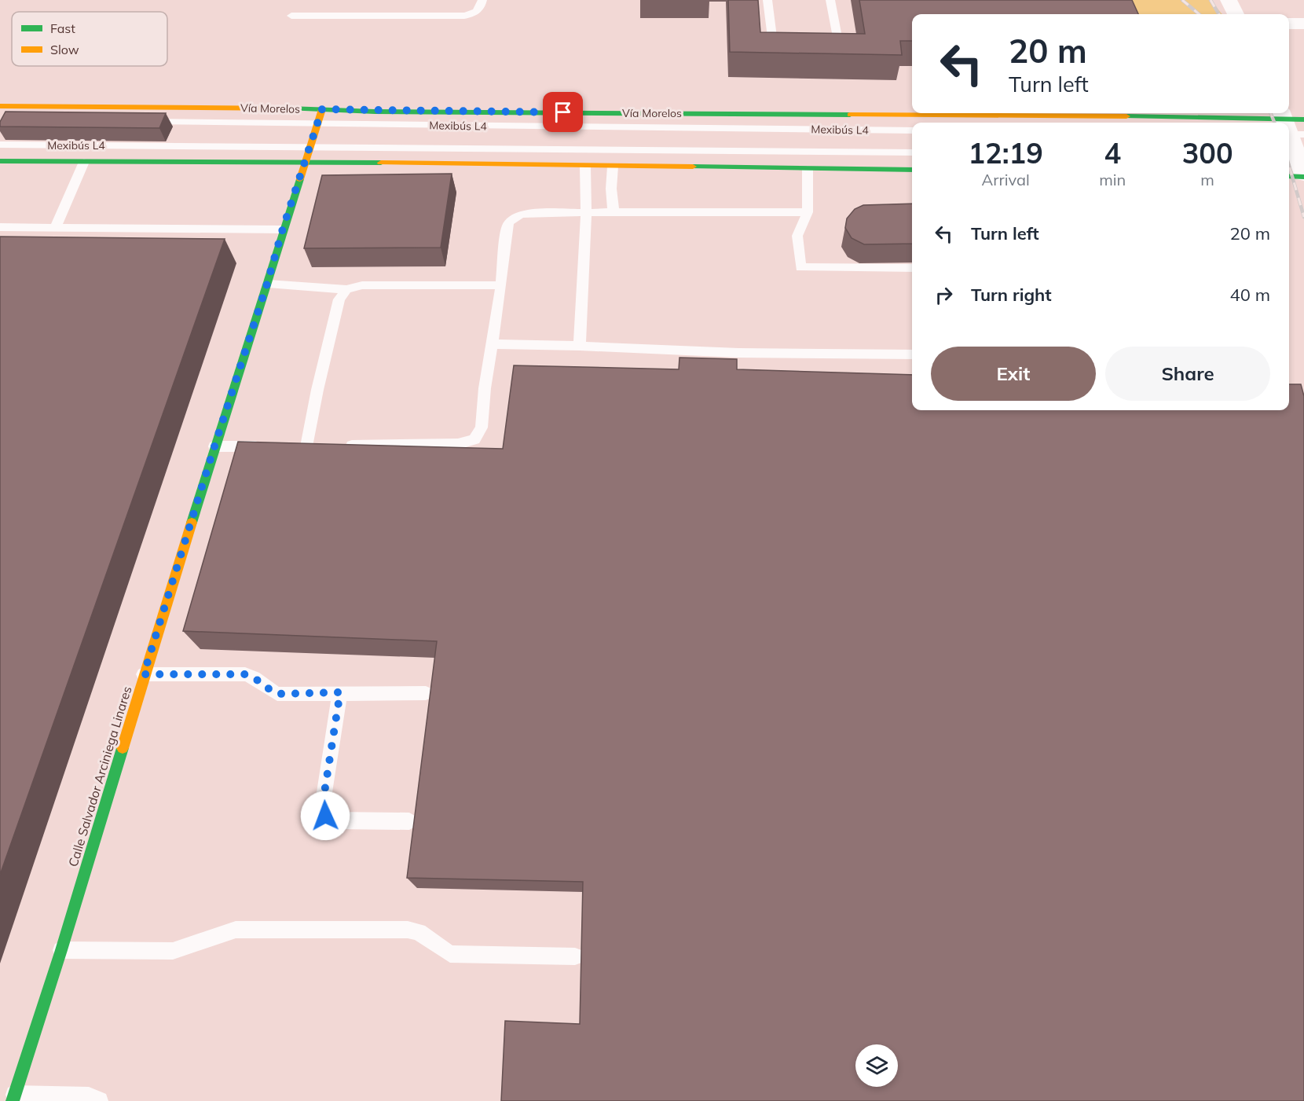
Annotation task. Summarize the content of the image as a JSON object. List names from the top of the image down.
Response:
{
  "streets": {
    "main road": ["Vía Morelos", "Calle Salvador Arciniega Linares"],
    "lane": ["Mexibús L4"]
  },
  "crossings": [
    ["Vía Morelos", "Calle Salvador Arciniega Linares"],
    ["Mexibús L4", "Calle Salvador Arciniega Linares"]
  ],
  "legend": ["Fast", "Slow"],
  "page": {
    "turn": ["20 m", "Turn left"],
    "eta": [
      "12:19",
      "Arrival",
      "4",
      "min",
      "300",
      "m"
    ],
    "list": [
      {
        "name": "Turn left",
        "value": "20 m"
      },
      {
        "name": "Turn right",
        "value": "40 m"
      }
    ],
    "buttons": ["Exit", "Share"]
  }
}
